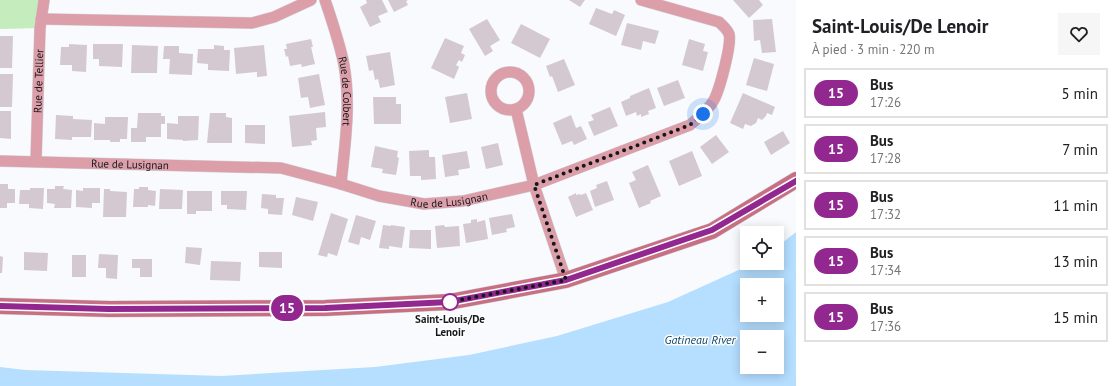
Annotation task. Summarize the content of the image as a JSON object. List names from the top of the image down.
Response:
{
  "streets": {
    "street": ["Rue de Tellier", "Rue de Colbert", "Rue de Lusignan"]
  },
  "crossings": [
    ["Rue de Tellier", "Rue de Lusignan"],
    ["Rue de Colbert", "Rue de Lusignan"]
  ],
  "water": ["Gatineau River"],
  "places": ["Saint-Louis/De Lenoir"],
  "lines": ["bus line 15"],
  "page": {
    "on_map": "15",
    "heading": ["Saint-Louis/De Lenoir", "À pied · 3 min · 220 m"],
    "list": [
      {
        "mark": "15",
        "name": "Bus",
        "note": "17:26",
        "value": "5 min"
      },
      {
        "mark": "15",
        "name": "Bus",
        "note": "17:28",
        "value": "7 min"
      },
      {
        "mark": "15",
        "name": "Bus",
        "note": "17:32",
        "value": "11 min"
      },
      {
        "mark": "15",
        "name": "Bus",
        "note": "17:34",
        "value": "13 min"
      },
      {
        "mark": "15",
        "name": "Bus",
        "note": "17:36",
        "value": "15 min"
      }
    ],
    "map_buttons": ["+", "−"]
  }
}
